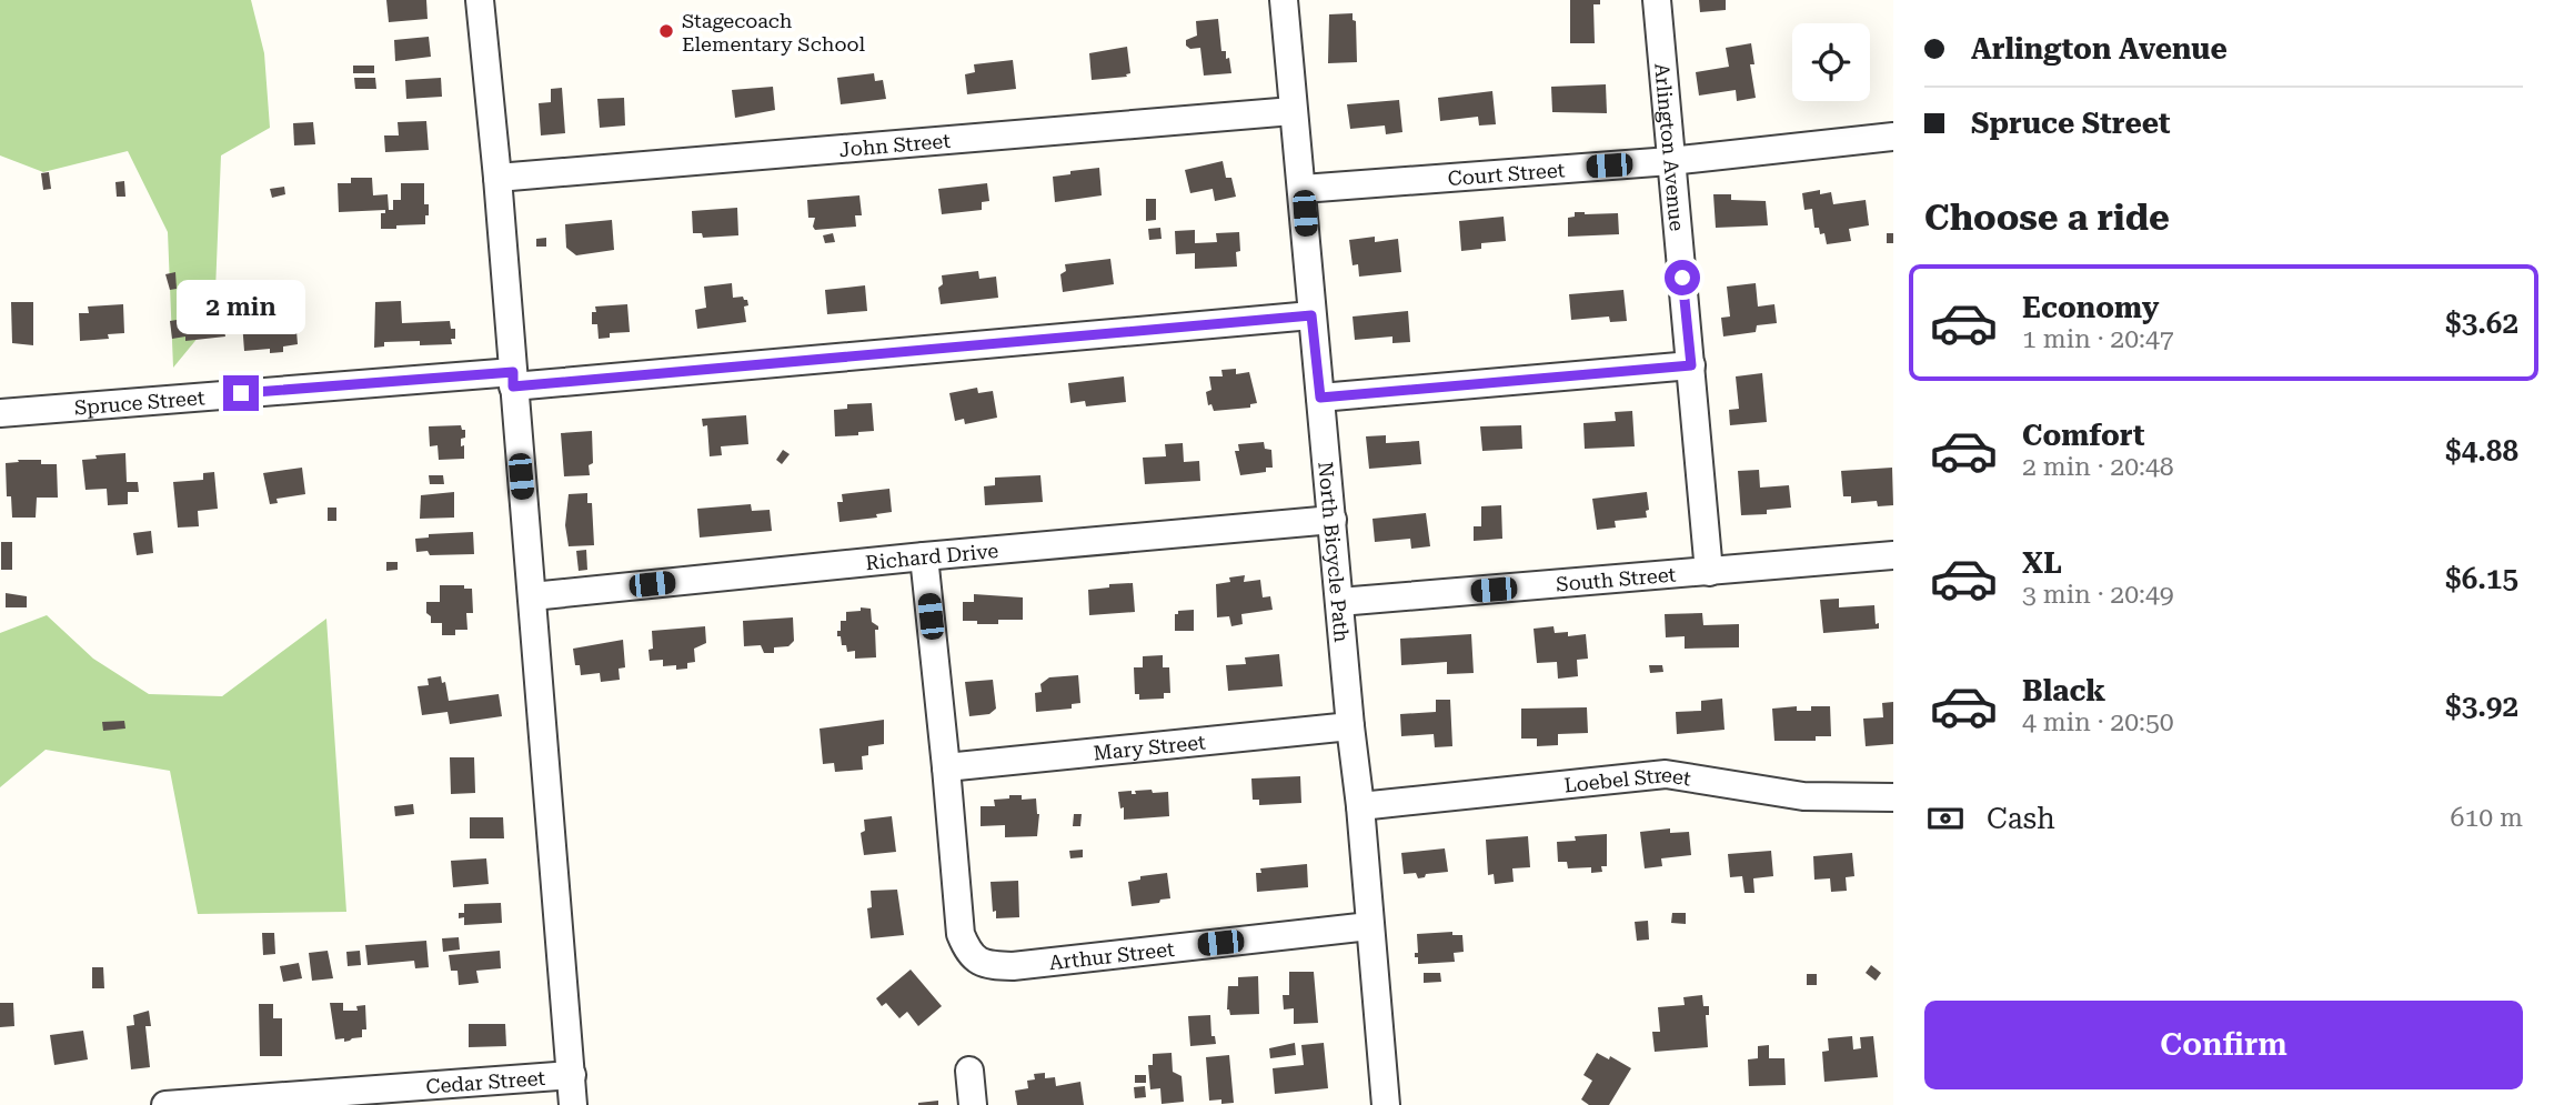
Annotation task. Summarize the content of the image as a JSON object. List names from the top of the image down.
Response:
{
  "streets": {
    "street": [
      "John Street",
      "Arlington Avenue",
      "Court Street",
      "Spruce Street",
      "North Bicycle Path",
      "Richard Drive",
      "South Street",
      "Mary Street",
      "Loebel Street",
      "Arthur Street",
      "Cedar Street"
    ]
  },
  "crossings": [
    ["John Street", "North Bicycle Path"],
    ["Arlington Avenue", "Court Street"],
    ["Arlington Avenue", "South Street"],
    ["Court Street", "North Bicycle Path"],
    ["Spruce Street", "North Bicycle Path"],
    ["North Bicycle Path", "Richard Drive"],
    ["North Bicycle Path", "South Street"],
    ["North Bicycle Path", "Mary Street"],
    ["North Bicycle Path", "Loebel Street"],
    ["North Bicycle Path", "Arthur Street"],
    ["Mary Street", "Arthur Street"]
  ],
  "places": ["Stagecoach Elementary School"],
  "page": {
    "banner": ["Arlington Avenue", "Spruce Street"],
    "heading": "Choose a ride",
    "list": [
      {
        "name": "Economy",
        "note": "1 min · 20:47",
        "value": "$3.62"
      },
      {
        "name": "Comfort",
        "note": "2 min · 20:48",
        "value": "$4.88"
      },
      {
        "name": "XL",
        "note": "3 min · 20:49",
        "value": "$6.15"
      },
      {
        "name": "Black",
        "note": "4 min · 20:50",
        "value": "$3.92"
      }
    ],
    "bubble": "2 min",
    "pay": ["Cash", "610 m"],
    "buttons": "Confirm"
  }
}
